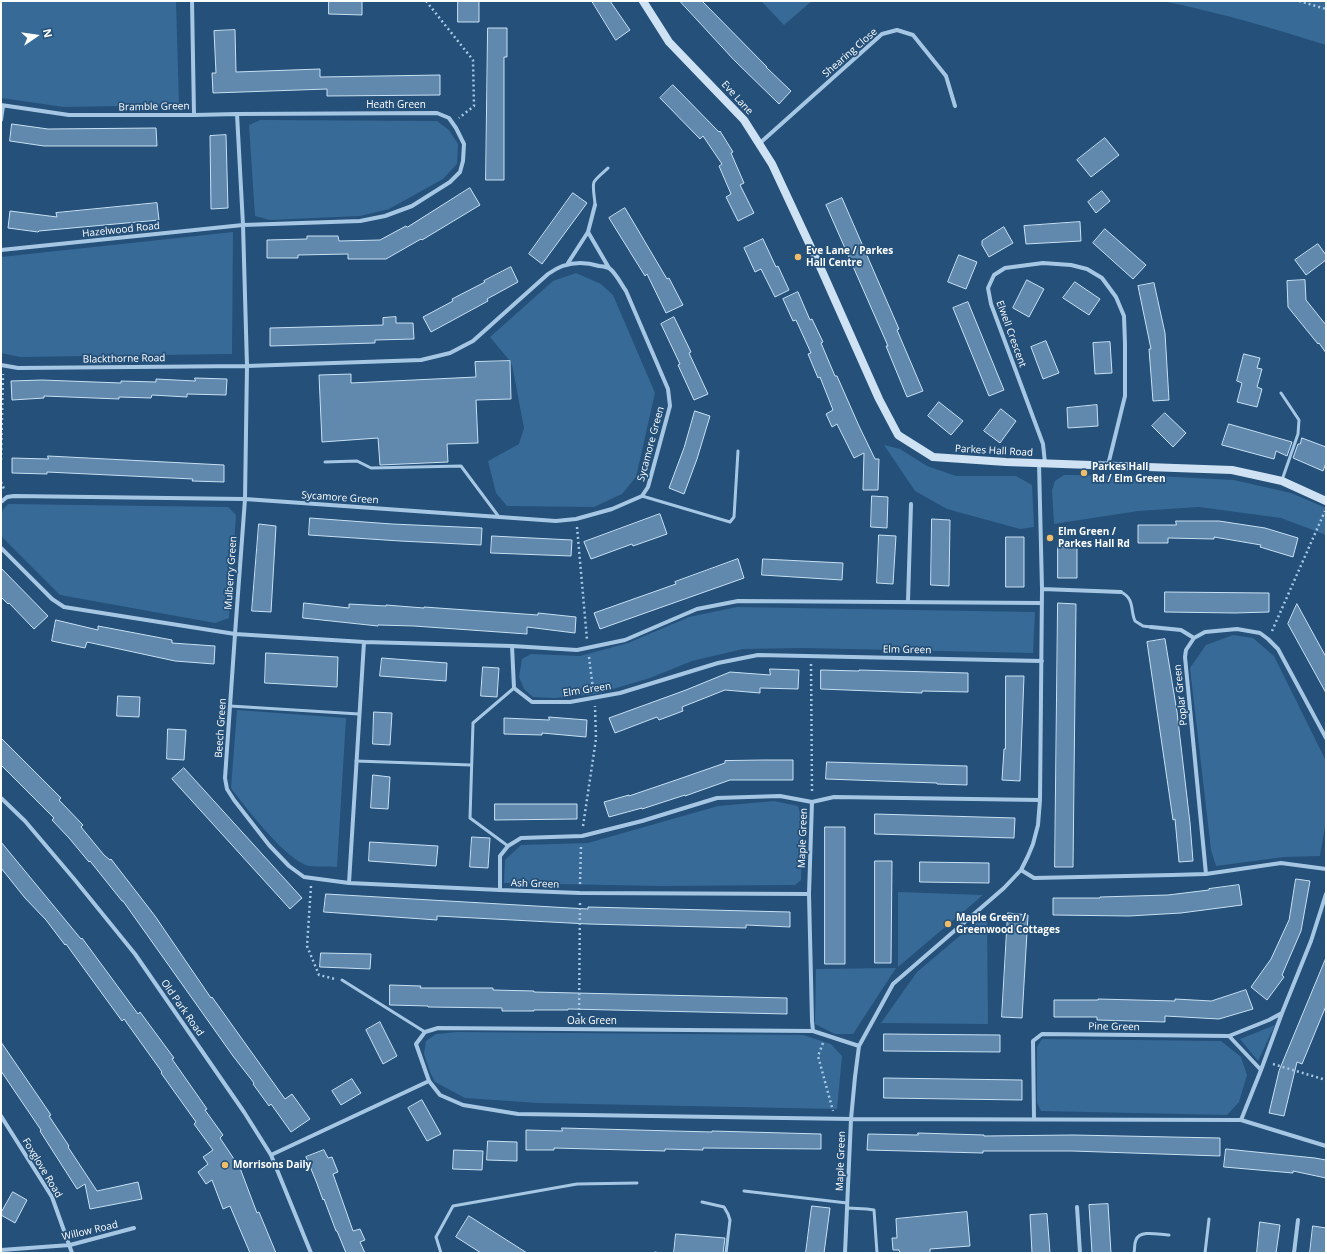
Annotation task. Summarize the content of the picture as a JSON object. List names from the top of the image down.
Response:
{
  "streets": {
    "street": [
      "Shearing Close",
      "Eve Lane",
      "Heath Green",
      "Bramble Green",
      "Hazelwood Road",
      "Elwell Crescent",
      "Blackthorne Road",
      "Sycamore Green",
      "Parkes Hall Road",
      "Mulberry Green",
      "Elm Green",
      "Poplar Green",
      "Beech Green",
      "Maple Green",
      "Ash Green",
      "Old Park Road",
      "Oak Green",
      "Pine Green",
      "Foxglove Road",
      "Willow Road"
    ]
  },
  "crossings": [
    ["Shearing Close", "Eve Lane"],
    ["Eve Lane", "Parkes Hall Road"],
    ["Heath Green", "Bramble Green"],
    ["Elwell Crescent", "Parkes Hall Road"],
    ["Sycamore Green", "Mulberry Green"],
    ["Mulberry Green", "Beech Green"],
    ["Elm Green", "Maple Green"],
    ["Beech Green", "Ash Green"],
    ["Maple Green", "Ash Green"],
    ["Maple Green", "Oak Green"],
    ["Foxglove Road", "Willow Road"]
  ],
  "places": [
    "Eve Lane / Parkes Hall Centre",
    "Parkes Hall Rd / Elm Green",
    "Elm Green / Parkes Hall Rd",
    "Maple Green / Greenwood Cottages",
    "Morrisons Daily"
  ],
  "north": "right"
}
